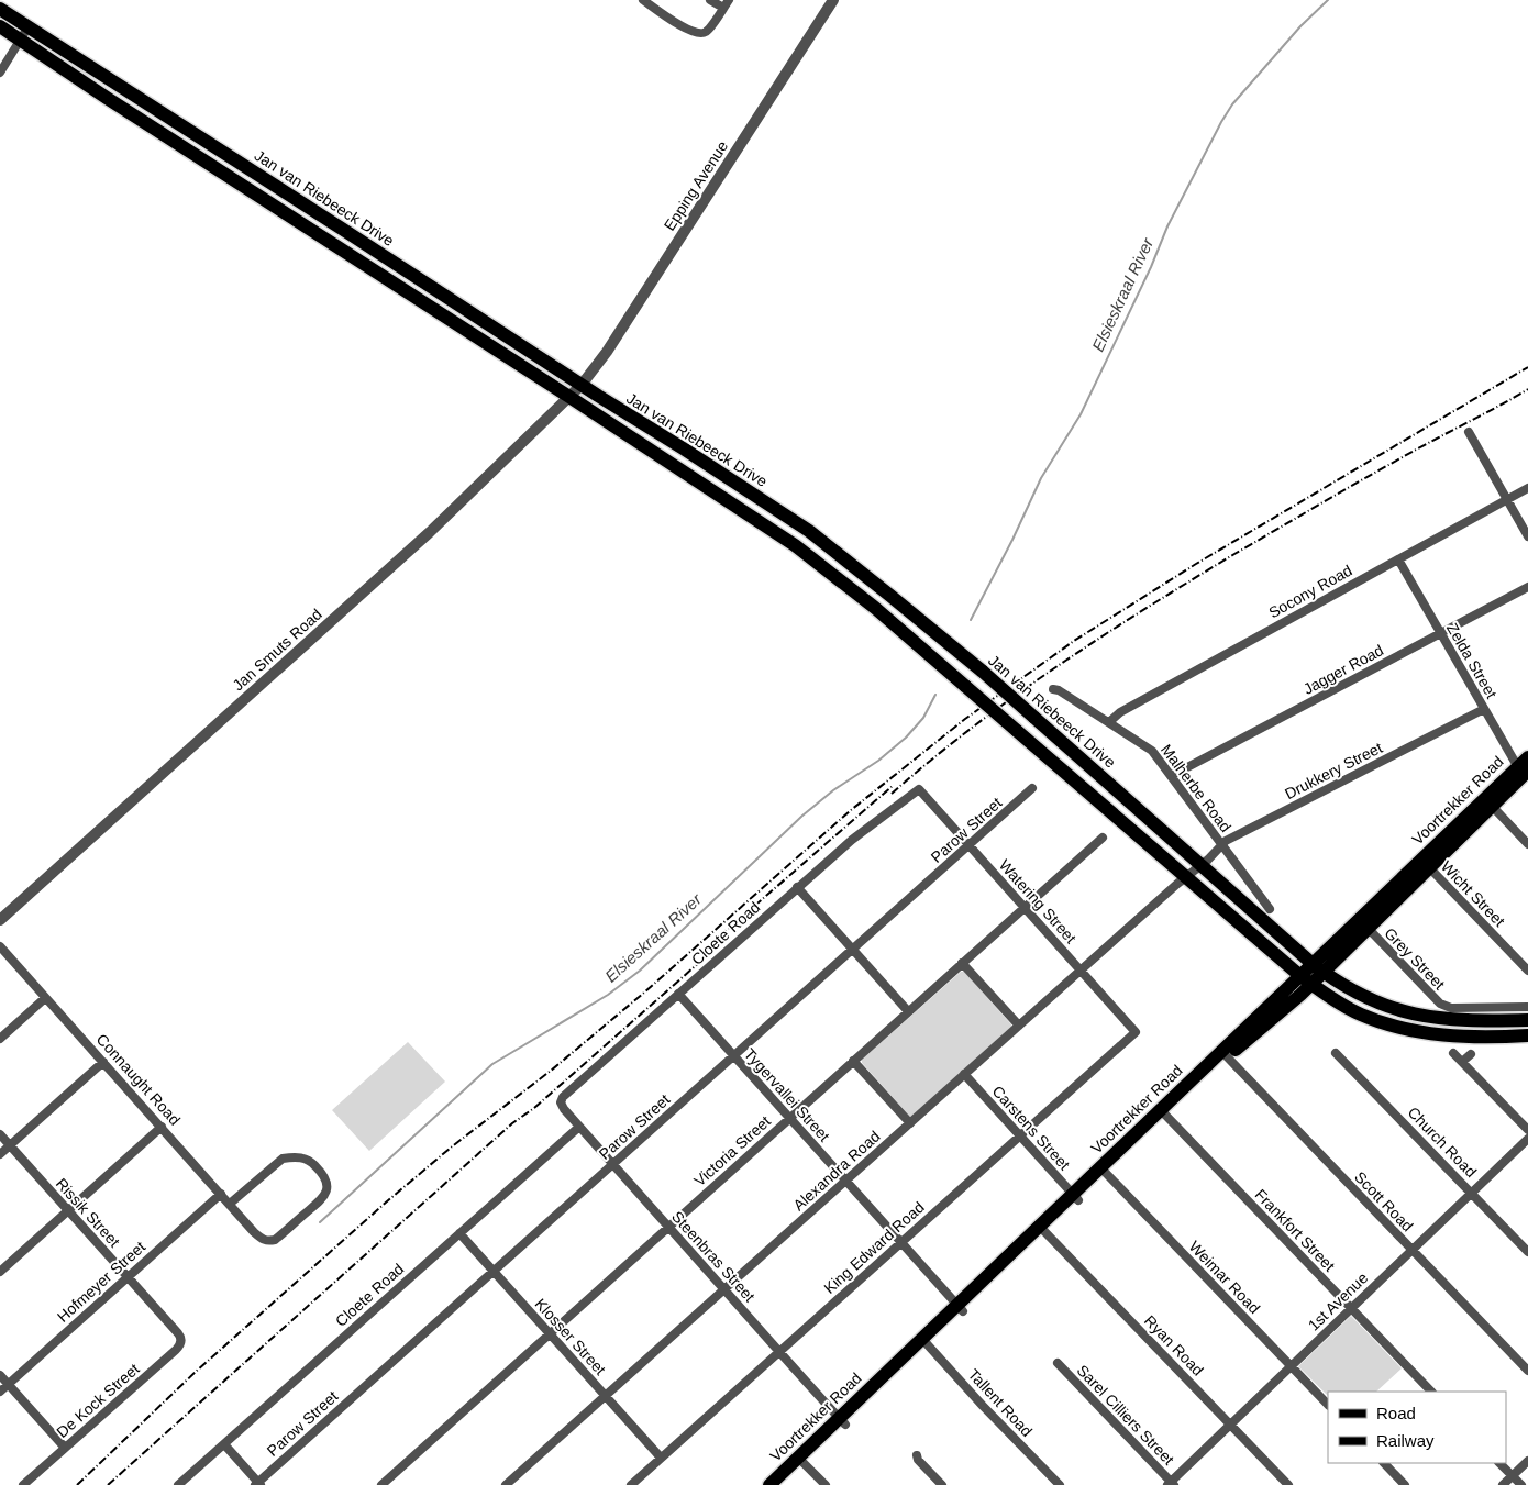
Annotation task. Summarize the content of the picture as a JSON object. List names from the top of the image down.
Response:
{
  "streets": {
    "main road": ["Jan van Riebeeck Drive", "Voortrekker Road"],
    "street": [
      "Epping Avenue",
      "Socony Road",
      "Jan Smuts Road",
      "Zelda Street",
      "Jagger Road",
      "Drukkery Street",
      "Malherbe Road",
      "Parow Street",
      "Wicht Street",
      "Watering Street",
      "Cloete Road",
      "Grey Street",
      "Connaught Road",
      "Tygervallei Street",
      "Carstens Street",
      "Church Road",
      "Victoria Street",
      "Alexandra Road",
      "Scott Road",
      "Rissik Street",
      "Frankfort Street",
      "King Edward Road",
      "Steenbras Street",
      "Weimar Road",
      "Hofmeyer Street",
      "1st Avenue",
      "Klosser Street",
      "Ryan Road",
      "De Kock Street",
      "Tallent Road",
      "Sarel Cilliers Street"
    ]
  },
  "crossings": [
    ["Epping Avenue", "Jan van Riebeeck Drive"],
    ["Epping Avenue", "Jan Smuts Road"],
    ["Jan van Riebeeck Drive", "Drukkery Street"],
    ["Jan van Riebeeck Drive", "Voortrekker Road"],
    ["Socony Road", "Zelda Street"],
    ["Socony Road", "Malherbe Road"],
    ["Zelda Street", "Jagger Road"],
    ["Zelda Street", "Drukkery Street"],
    ["Zelda Street", "Voortrekker Road"],
    ["Jagger Road", "Malherbe Road"],
    ["Drukkery Street", "Malherbe Road"],
    ["Drukkery Street", "Alexandra Road"],
    ["Voortrekker Road", "Wicht Street"],
    ["Voortrekker Road", "Grey Street"],
    ["Voortrekker Road", "Tygervallei Street"],
    ["Voortrekker Road", "Carstens Street"],
    ["Voortrekker Road", "Scott Road"],
    ["Voortrekker Road", "Frankfort Street"],
    ["Voortrekker Road", "Steenbras Street"],
    ["Voortrekker Road", "Weimar Road"],
    ["Voortrekker Road", "Ryan Road"],
    ["Voortrekker Road", "Tallent Road"],
    ["Parow Street", "Watering Street"],
    ["Parow Street", "Tygervallei Street"],
    ["Parow Street", "Steenbras Street"],
    ["Parow Street", "Klosser Street"],
    ["Watering Street", "Cloete Road"],
    ["Watering Street", "Victoria Street"],
    ["Watering Street", "Alexandra Road"],
    ["Watering Street", "King Edward Road"],
    ["Cloete Road", "Tygervallei Street"],
    ["Cloete Road", "Steenbras Street"],
    ["Cloete Road", "Klosser Street"],
    ["Connaught Road", "Hofmeyer Street"],
    ["Tygervallei Street", "Victoria Street"],
    ["Tygervallei Street", "Alexandra Road"],
    ["Tygervallei Street", "King Edward Road"],
    ["Carstens Street", "Alexandra Road"],
    ["Carstens Street", "King Edward Road"],
    ["Church Road", "1st Avenue"],
    ["Victoria Street", "Steenbras Street"],
    ["Victoria Street", "Klosser Street"],
    ["Alexandra Road", "Steenbras Street"],
    ["Alexandra Road", "Klosser Street"],
    ["Scott Road", "1st Avenue"],
    ["Rissik Street", "Hofmeyer Street"],
    ["Rissik Street", "De Kock Street"],
    ["Frankfort Street", "1st Avenue"],
    ["King Edward Road", "Steenbras Street"],
    ["King Edward Road", "Klosser Street"],
    ["Weimar Road", "1st Avenue"],
    ["1st Avenue", "Ryan Road"],
    ["1st Avenue", "Sarel Cilliers Street"]
  ],
  "water": ["Elsieskraal River"],
  "legend": ["Road", "Railway"]
}
